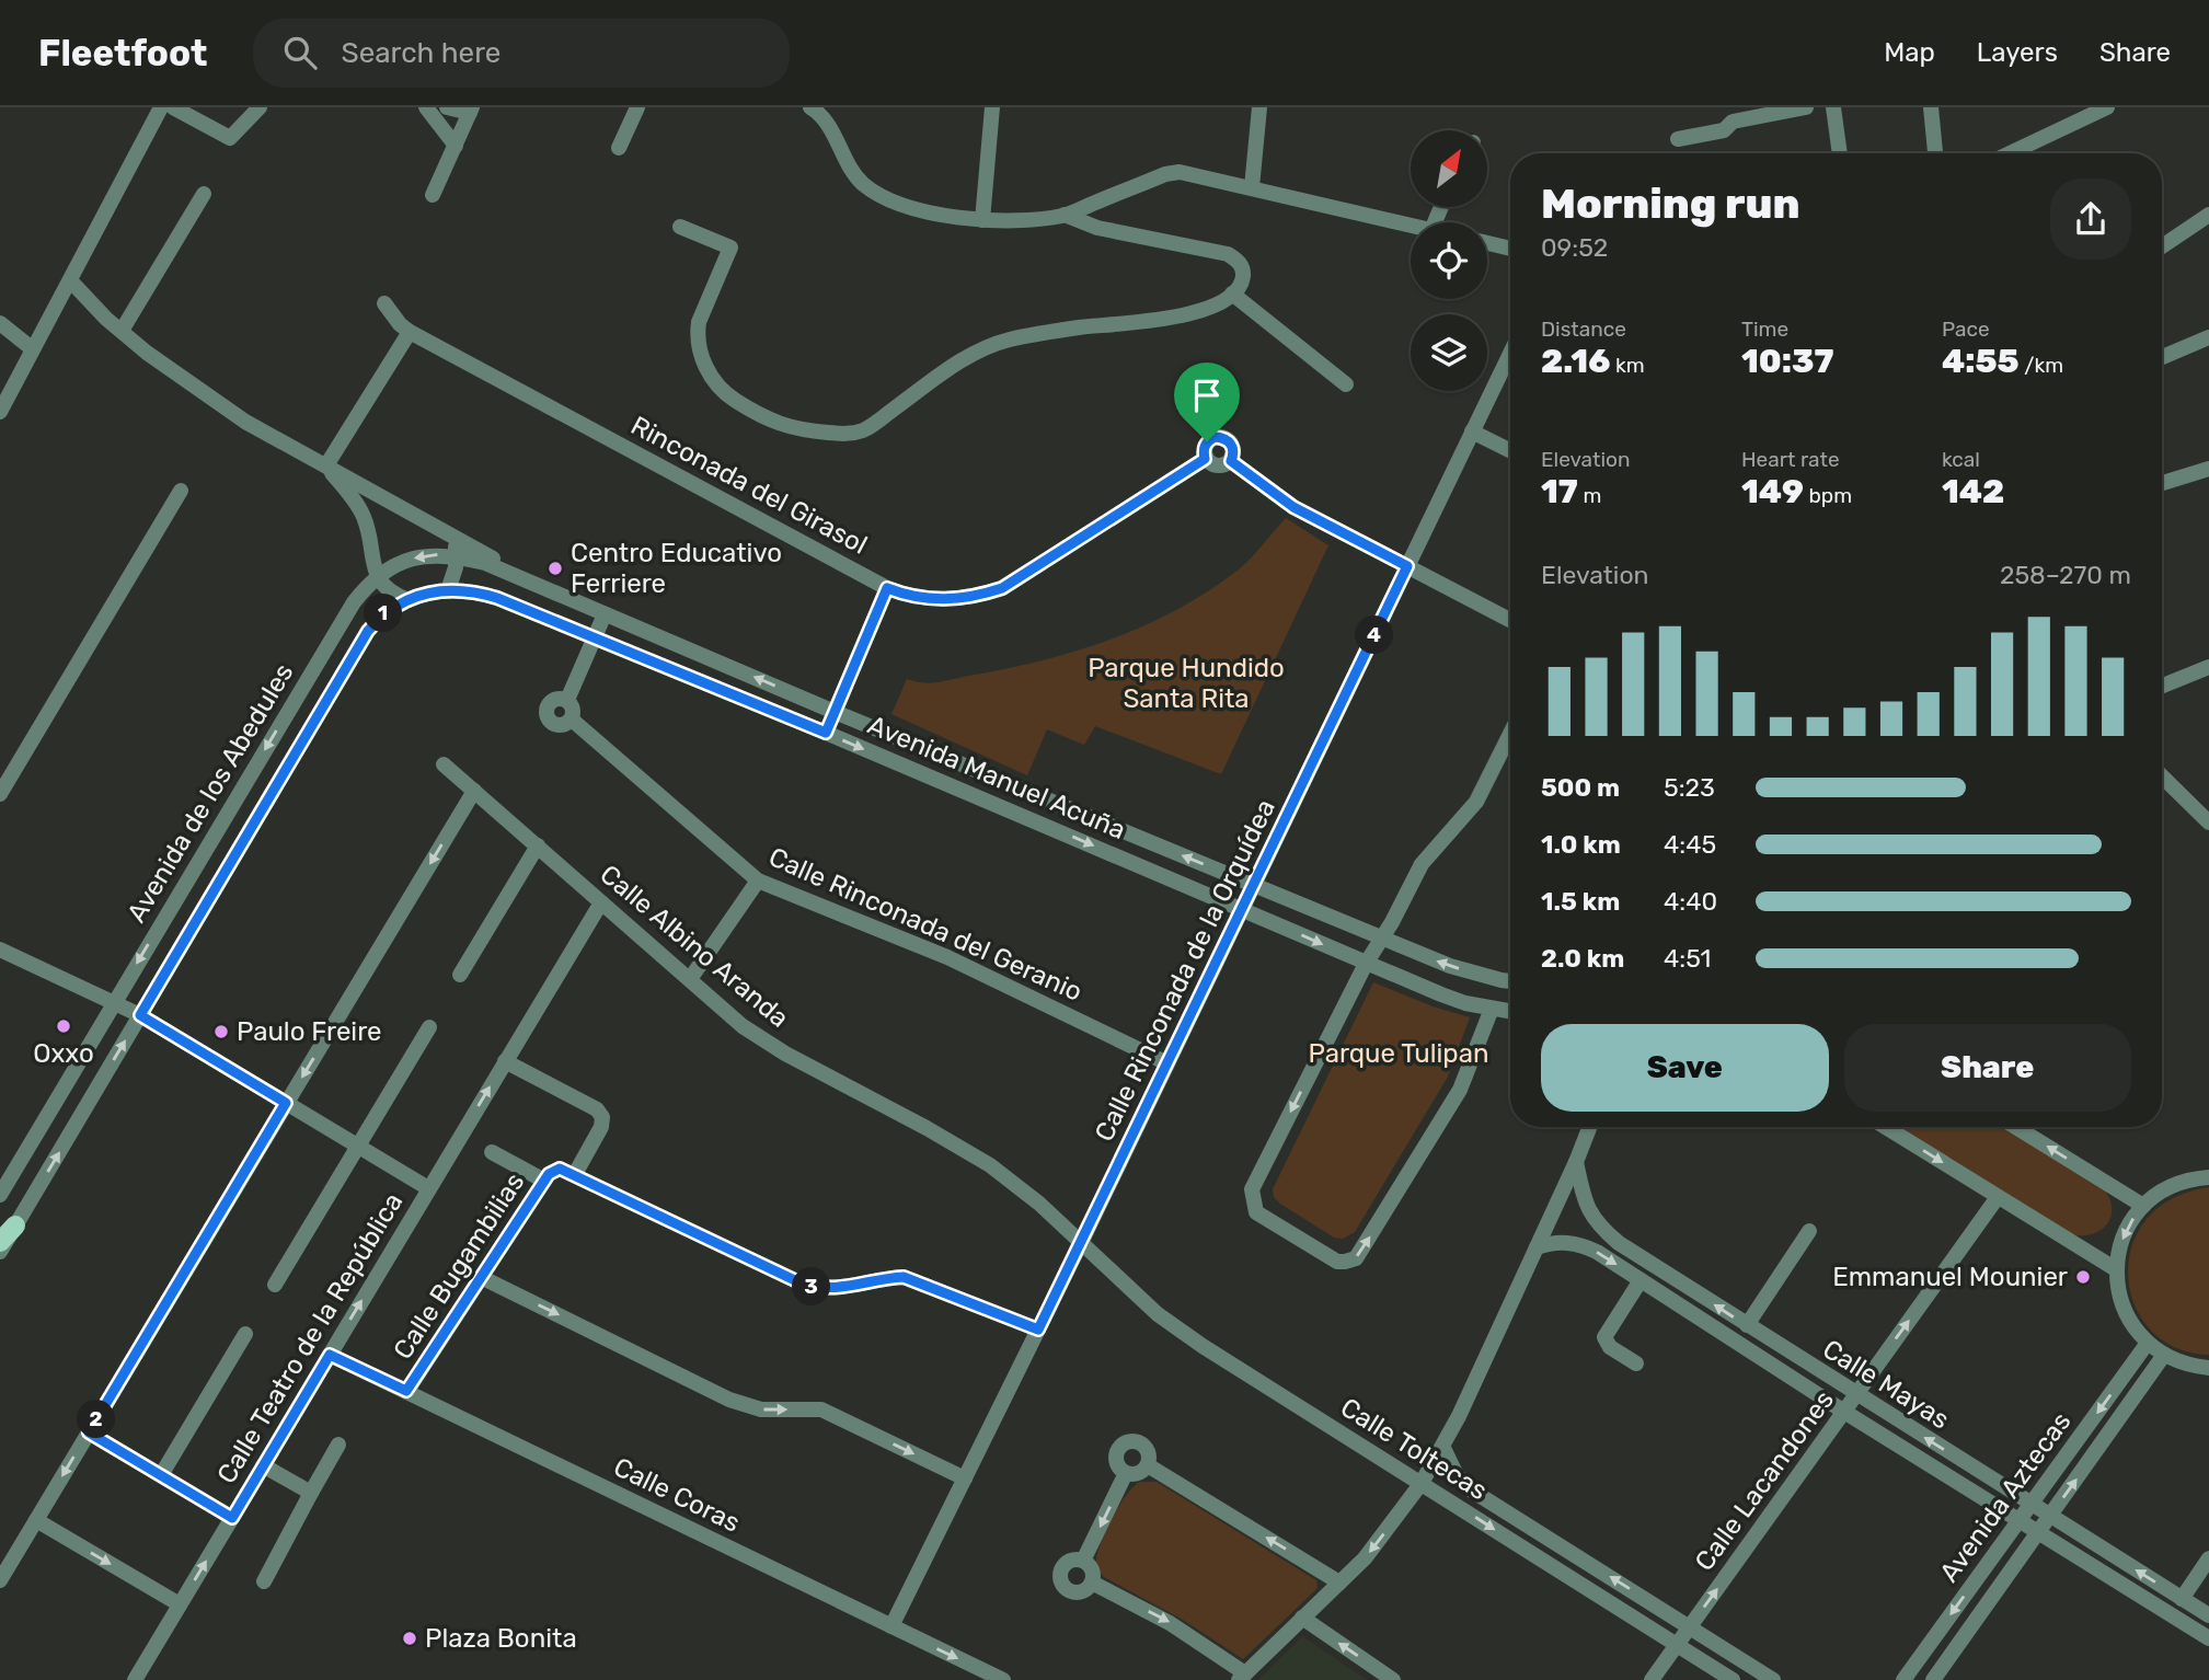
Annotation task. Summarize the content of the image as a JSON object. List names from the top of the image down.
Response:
{
  "streets": {
    "street": [
      "Rinconada del Girasol",
      "Avenida Manuel Acuña",
      "Avenida de los Abedules",
      "Calle Rinconada del Geranio",
      "Calle Albino Aranda",
      "Calle Rinconada de la Orquídea",
      "Calle Bugambilias",
      "Calle Teatro de la República",
      "Calle Mayas",
      "Calle Toltecas",
      "Calle Lacandones",
      "Calle Coras",
      "Avenida Aztecas"
    ]
  },
  "crossings": [
    ["Avenida Manuel Acuña", "Avenida de los Abedules"],
    ["Avenida Manuel Acuña", "Calle Rinconada de la Orquídea"],
    ["Calle Rinconada del Geranio", "Calle Rinconada de la Orquídea"],
    ["Calle Albino Aranda", "Calle Rinconada de la Orquídea"],
    ["Calle Albino Aranda", "Calle Teatro de la República"],
    ["Calle Albino Aranda", "Calle Toltecas"],
    ["Calle Rinconada de la Orquídea", "Calle Toltecas"],
    ["Calle Rinconada de la Orquídea", "Calle Coras"],
    ["Calle Bugambilias", "Calle Coras"],
    ["Calle Teatro de la República", "Calle Coras"],
    ["Calle Mayas", "Calle Lacandones"],
    ["Calle Mayas", "Avenida Aztecas"],
    ["Calle Toltecas", "Calle Lacandones"]
  ],
  "one_way": ["Calle Lacandones"],
  "parks": ["Parque Hundido Santa Rita", "Parque Tulipan"],
  "places": [
    "Centro Educativo Ferriere",
    "Oxxo",
    "Paulo Freire",
    "Emmanuel Mounier",
    "Plaza Bonita"
  ],
  "north": "top right",
  "page": {
    "header": "Fleetfoot",
    "search": "Search here",
    "nav": ["Map", "Layers", "Share"],
    "heading": ["Morning run", "09:52"],
    "stats": [
      ["Distance", "2.16 km"],
      ["Time", "10:37"],
      ["Pace", "4:55 /km"],
      ["Elevation", "17 m"],
      ["Heart rate", "149 bpm"],
      ["kcal", "142"]
    ],
    "chart": ["Elevation", "258–270 m"],
    "pins": [
      "1",
      "4",
      "3",
      "2"
    ],
    "list": [
      {
        "name": "500 m",
        "note": "5:23"
      },
      {
        "name": "1.0 km",
        "note": "4:45"
      },
      {
        "name": "1.5 km",
        "note": "4:40"
      },
      {
        "name": "2.0 km",
        "note": "4:51"
      }
    ],
    "buttons": ["Save", "Share"]
  }
}
